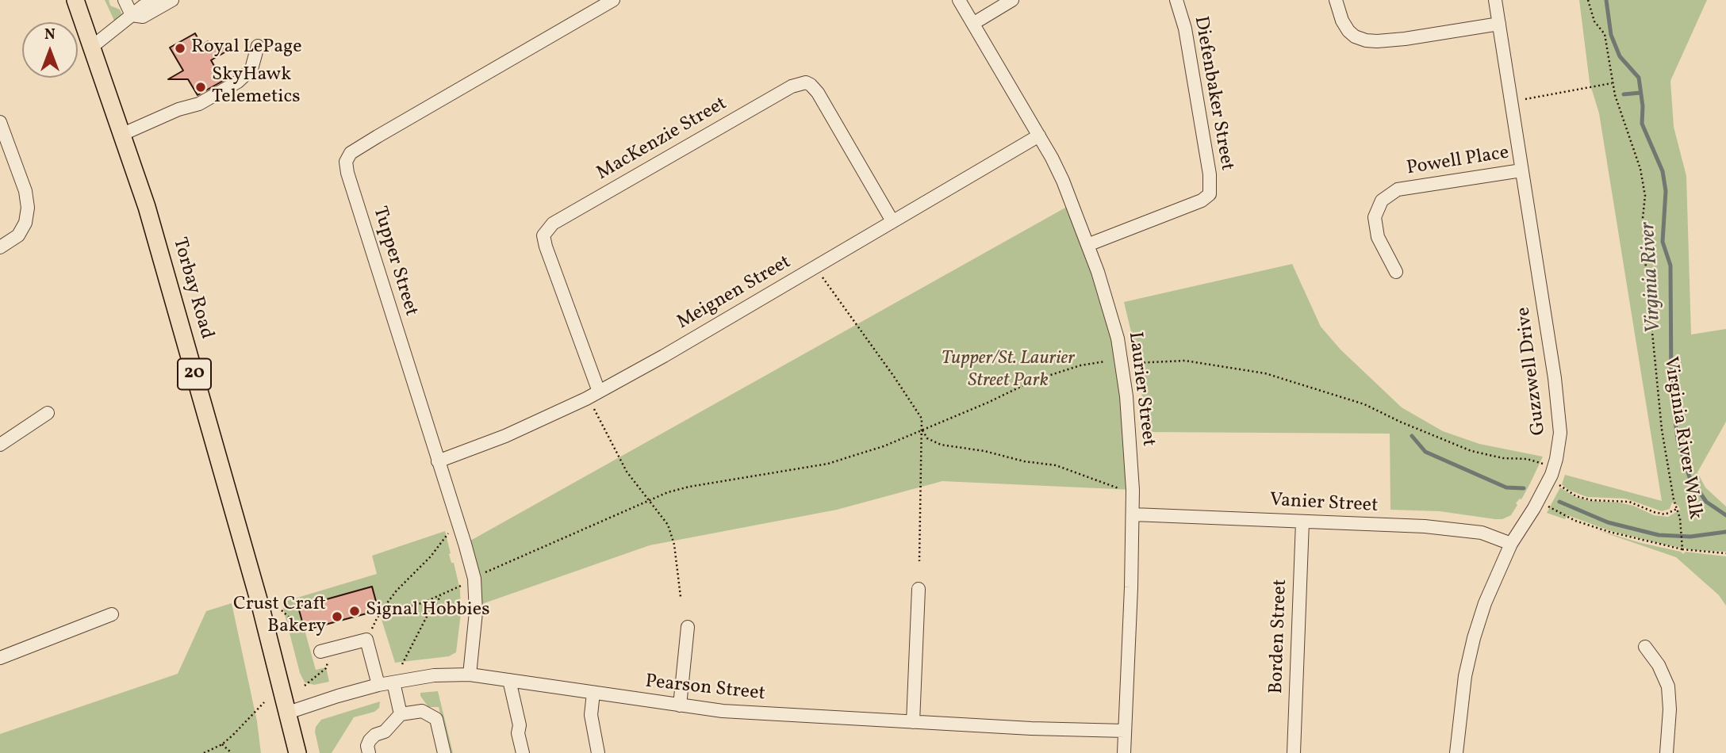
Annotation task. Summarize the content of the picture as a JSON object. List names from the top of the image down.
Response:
{
  "streets": {
    "main road": ["Torbay Road", "20"],
    "street": [
      "Diefenbaker Street",
      "MacKenzie Street",
      "Powell Place",
      "Tupper Street",
      "Meignen Street",
      "Guzzwell Drive",
      "Laurier Street",
      "Vanier Street",
      "Borden Street",
      "Pearson Street"
    ],
    "path": ["Virginia River Walk"]
  },
  "crossings": [
    ["Diefenbaker Street", "Laurier Street"],
    ["MacKenzie Street", "Meignen Street"],
    ["Powell Place", "Guzzwell Drive"],
    ["Tupper Street", "Meignen Street"],
    ["Tupper Street", "Pearson Street"],
    ["Torbay Road", "Pearson Street"],
    ["Meignen Street", "Laurier Street"],
    ["Guzzwell Drive", "Vanier Street"],
    ["Laurier Street", "Vanier Street"],
    ["Laurier Street", "Pearson Street"],
    ["Vanier Street", "Borden Street"]
  ],
  "water": ["Virginia River"],
  "parks": ["Tupper/St. Laurier Street Park"],
  "places": [
    "Royal LePage",
    "SkyHawk Telemetics",
    "Signal Hobbies",
    "Crust Craft Bakery"
  ],
  "north": "top"
}
